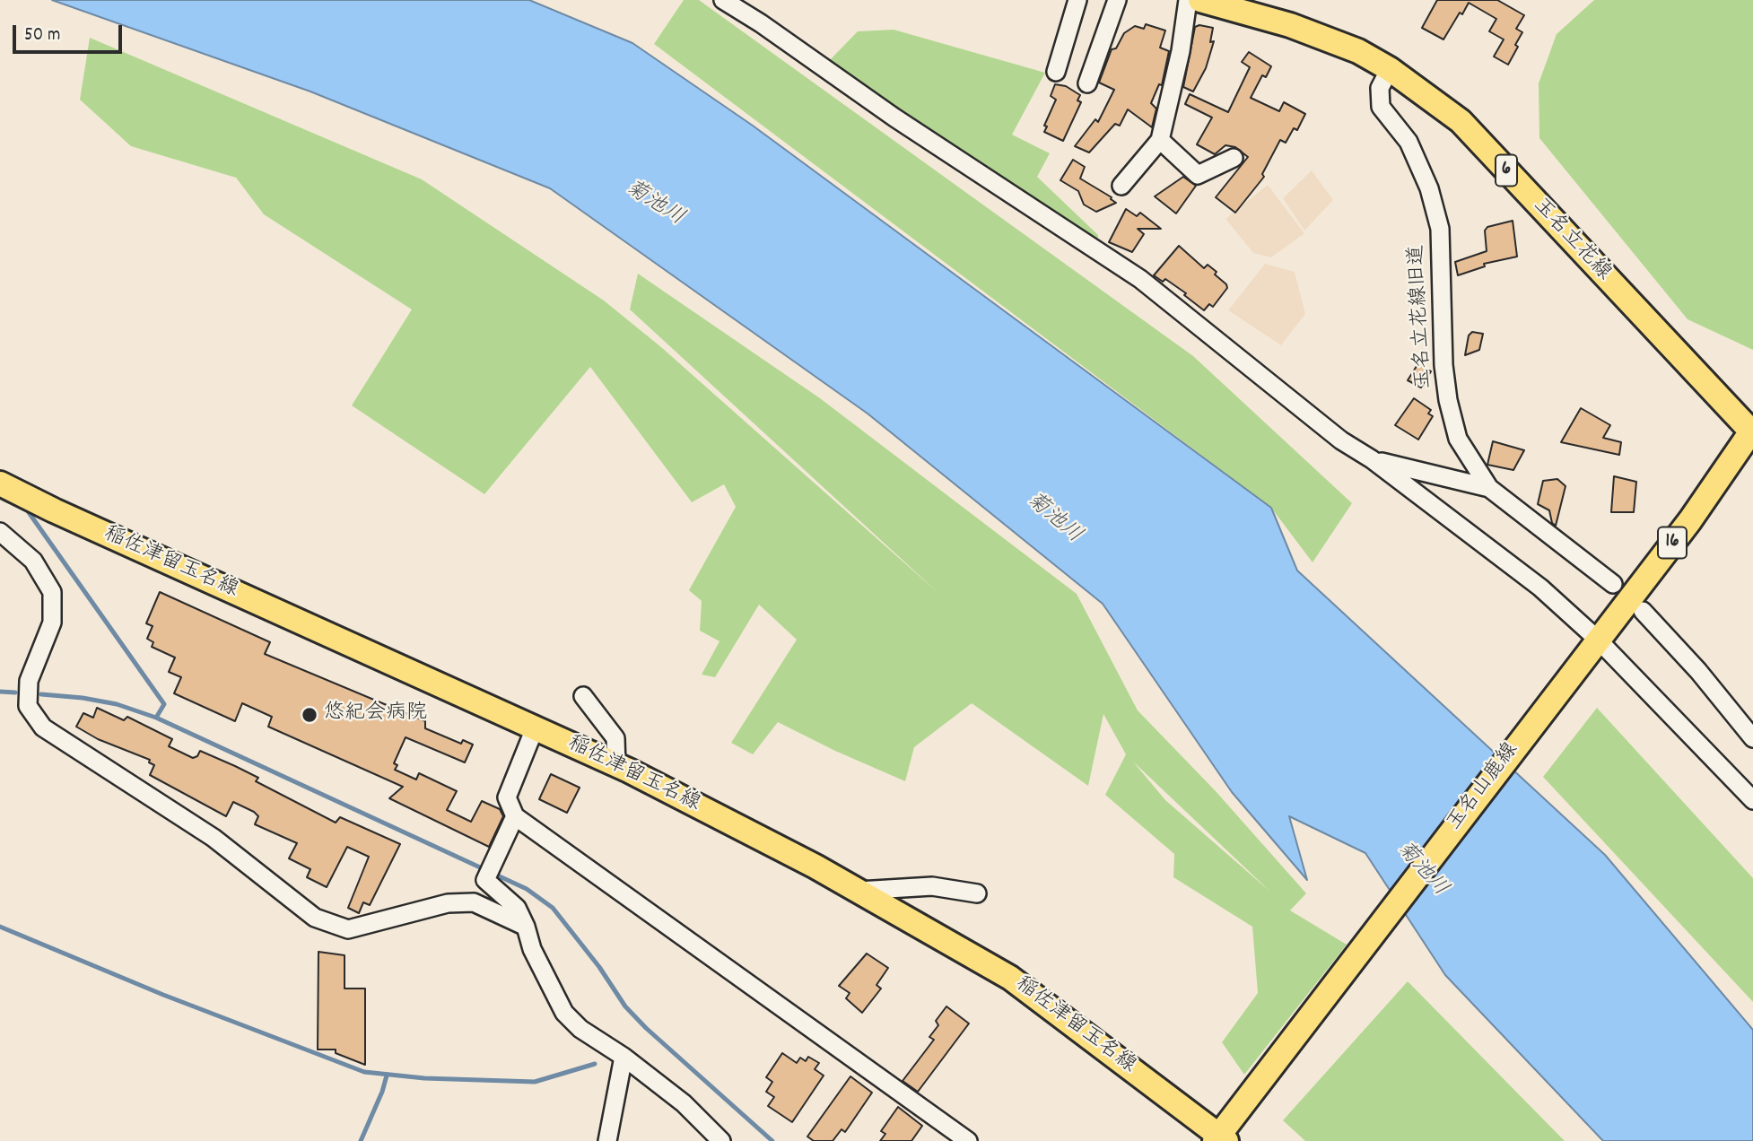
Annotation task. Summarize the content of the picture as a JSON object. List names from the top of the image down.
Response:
{
  "streets": {
    "main road": [
      "6",
      "玉名立花線",
      "16",
      "稲佐津留玉名線",
      "玉名山鹿線"
    ],
    "street": ["玉名立花線旧道"]
  },
  "crossings": [
    ["玉名立花線", "玉名立花線旧道"],
    ["玉名立花線", "玉名山鹿線"],
    ["稲佐津留玉名線", "玉名山鹿線"]
  ],
  "water": ["菊池川"],
  "places": ["悠紀会病院"],
  "scale_bar": "50 m"
}
